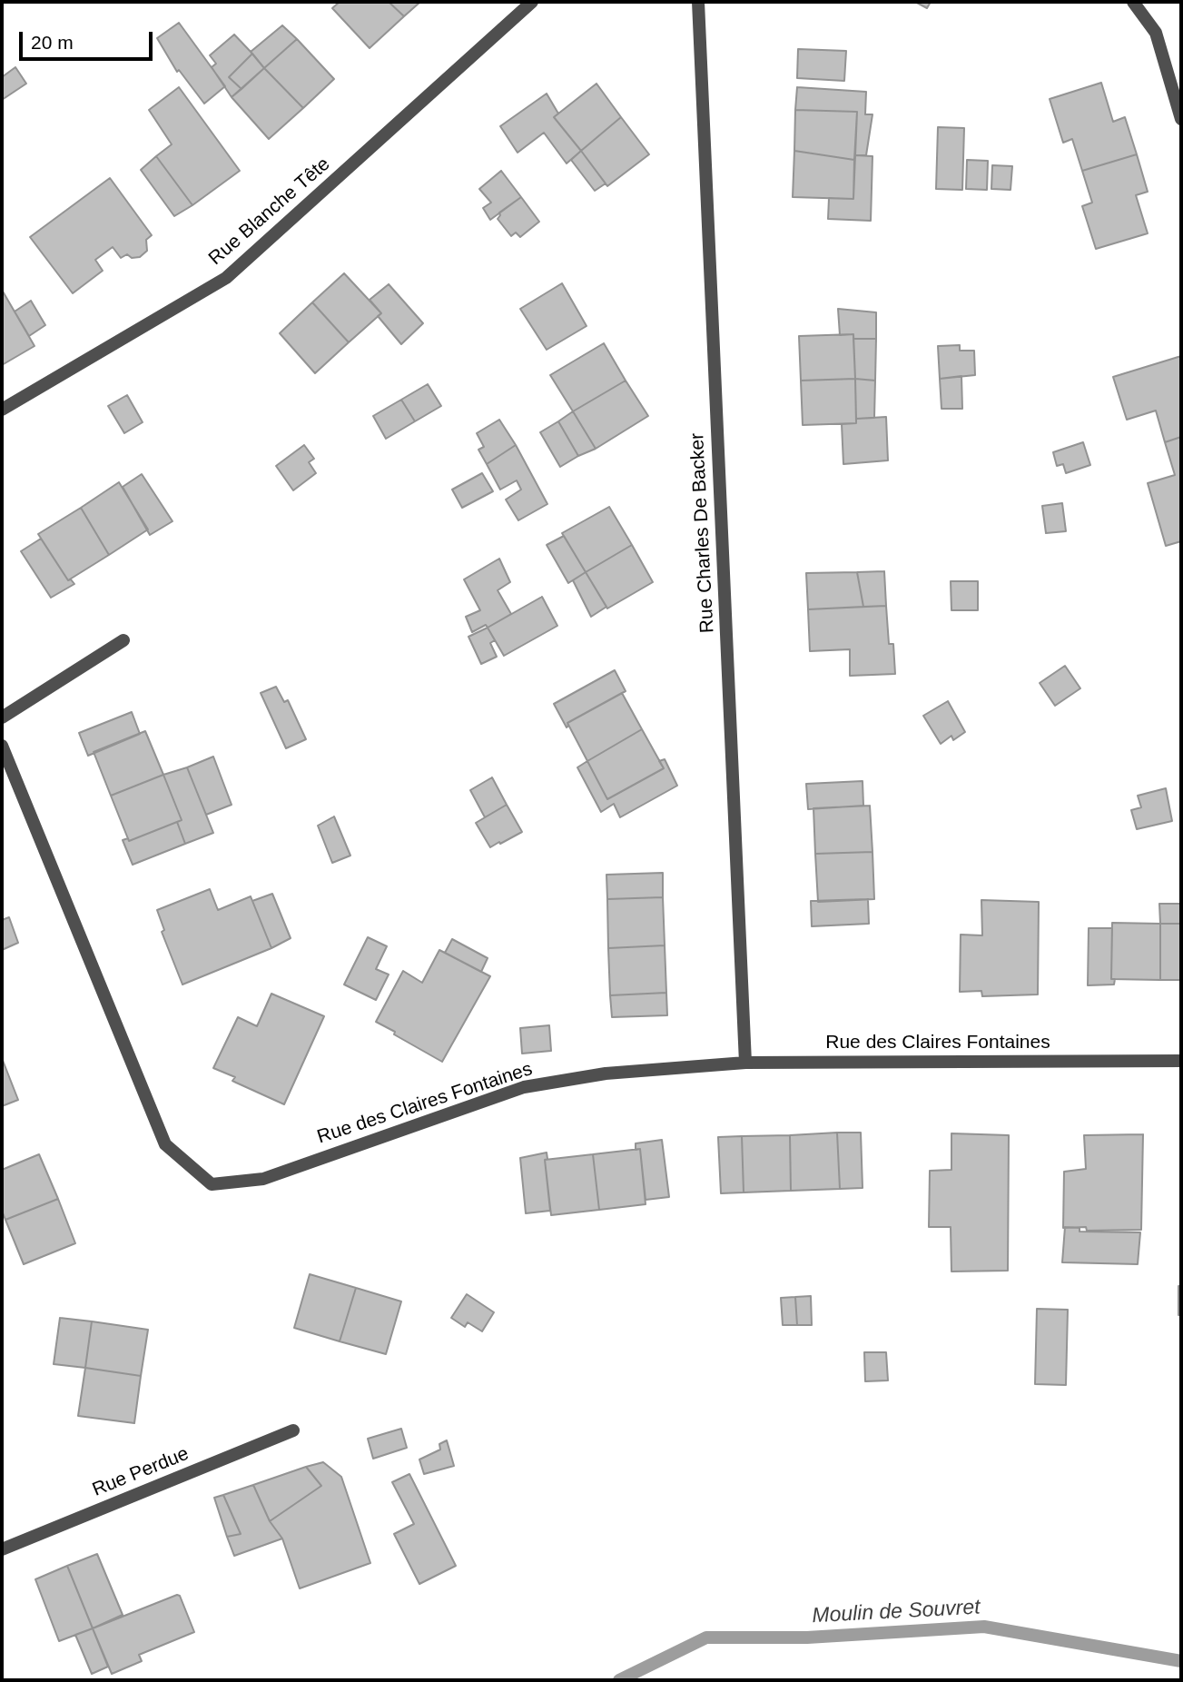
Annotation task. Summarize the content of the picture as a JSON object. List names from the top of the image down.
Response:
{
  "streets": {
    "street": [
      "Rue Blanche Tête",
      "Rue Charles De Backer",
      "Rue des Claires Fontaines",
      "Rue Perdue"
    ]
  },
  "crossings": [
    ["Rue Charles De Backer", "Rue des Claires Fontaines"]
  ],
  "water": ["Moulin de Souvret"],
  "scale_bar": "20 m"
}
